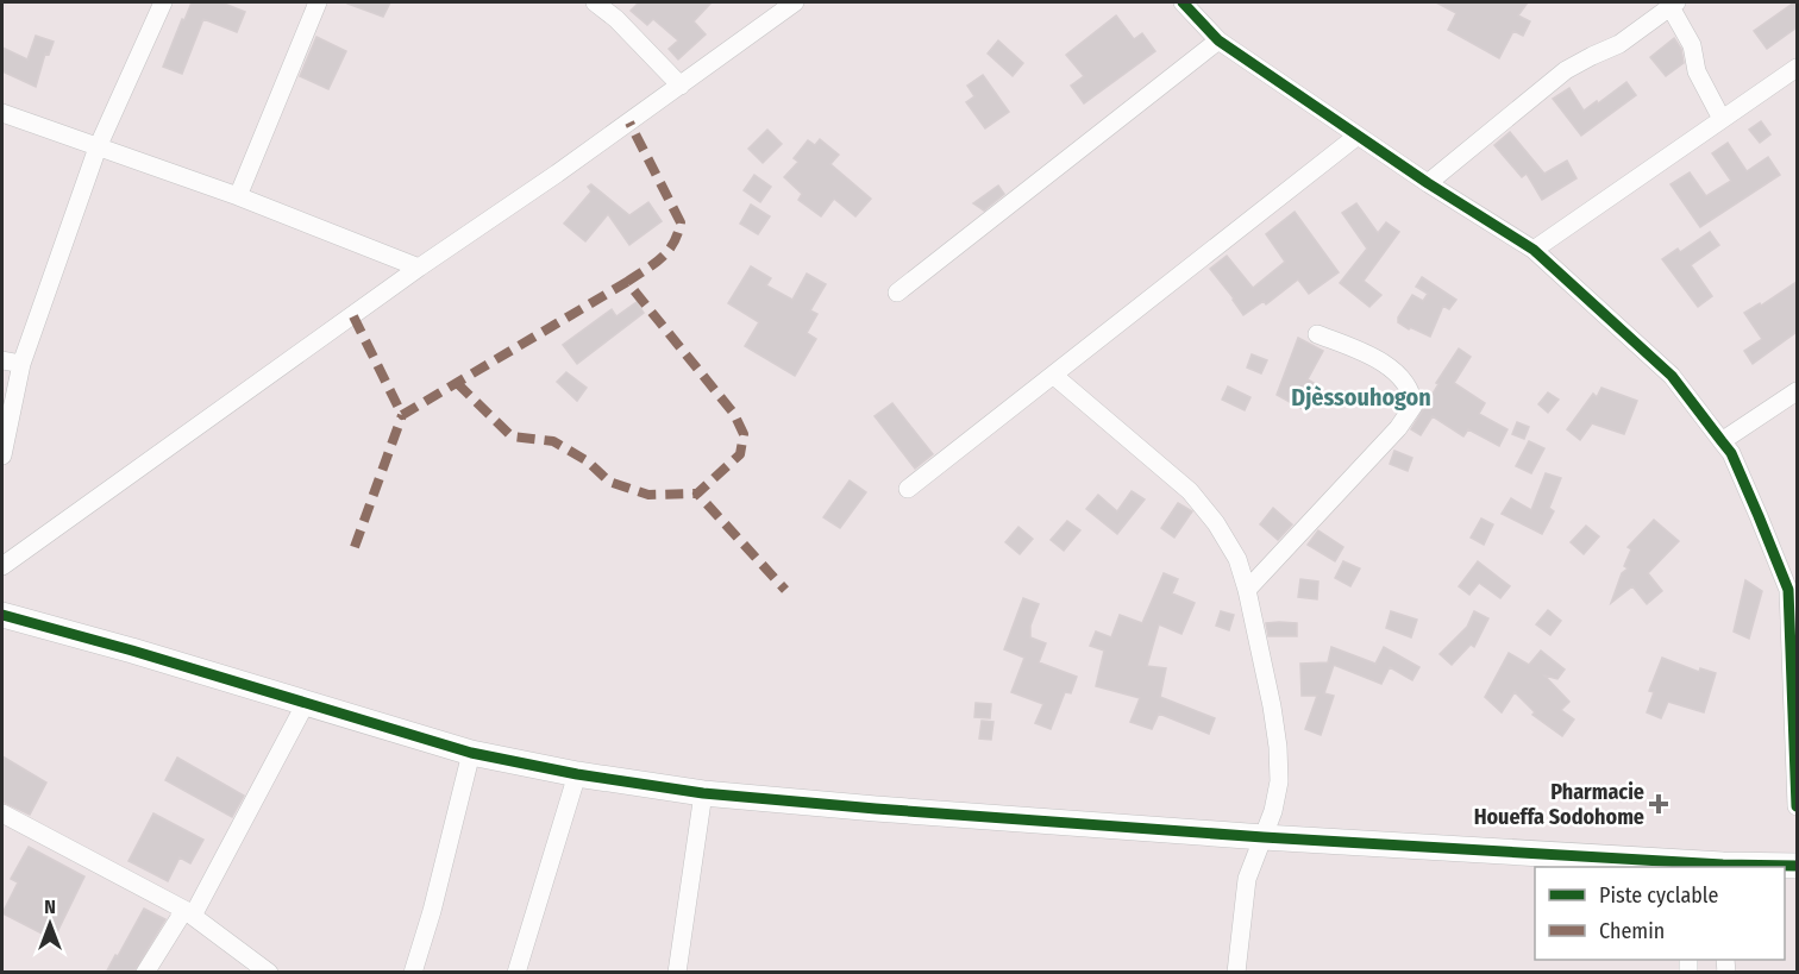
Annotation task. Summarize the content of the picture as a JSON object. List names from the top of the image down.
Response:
{
  "districts": ["Djèssouhogon"],
  "places": {
    "health": ["Pharmacie Houeffa Sodohome"]
  },
  "legend": ["Piste cyclable", "Chemin"],
  "north": "top"
}
